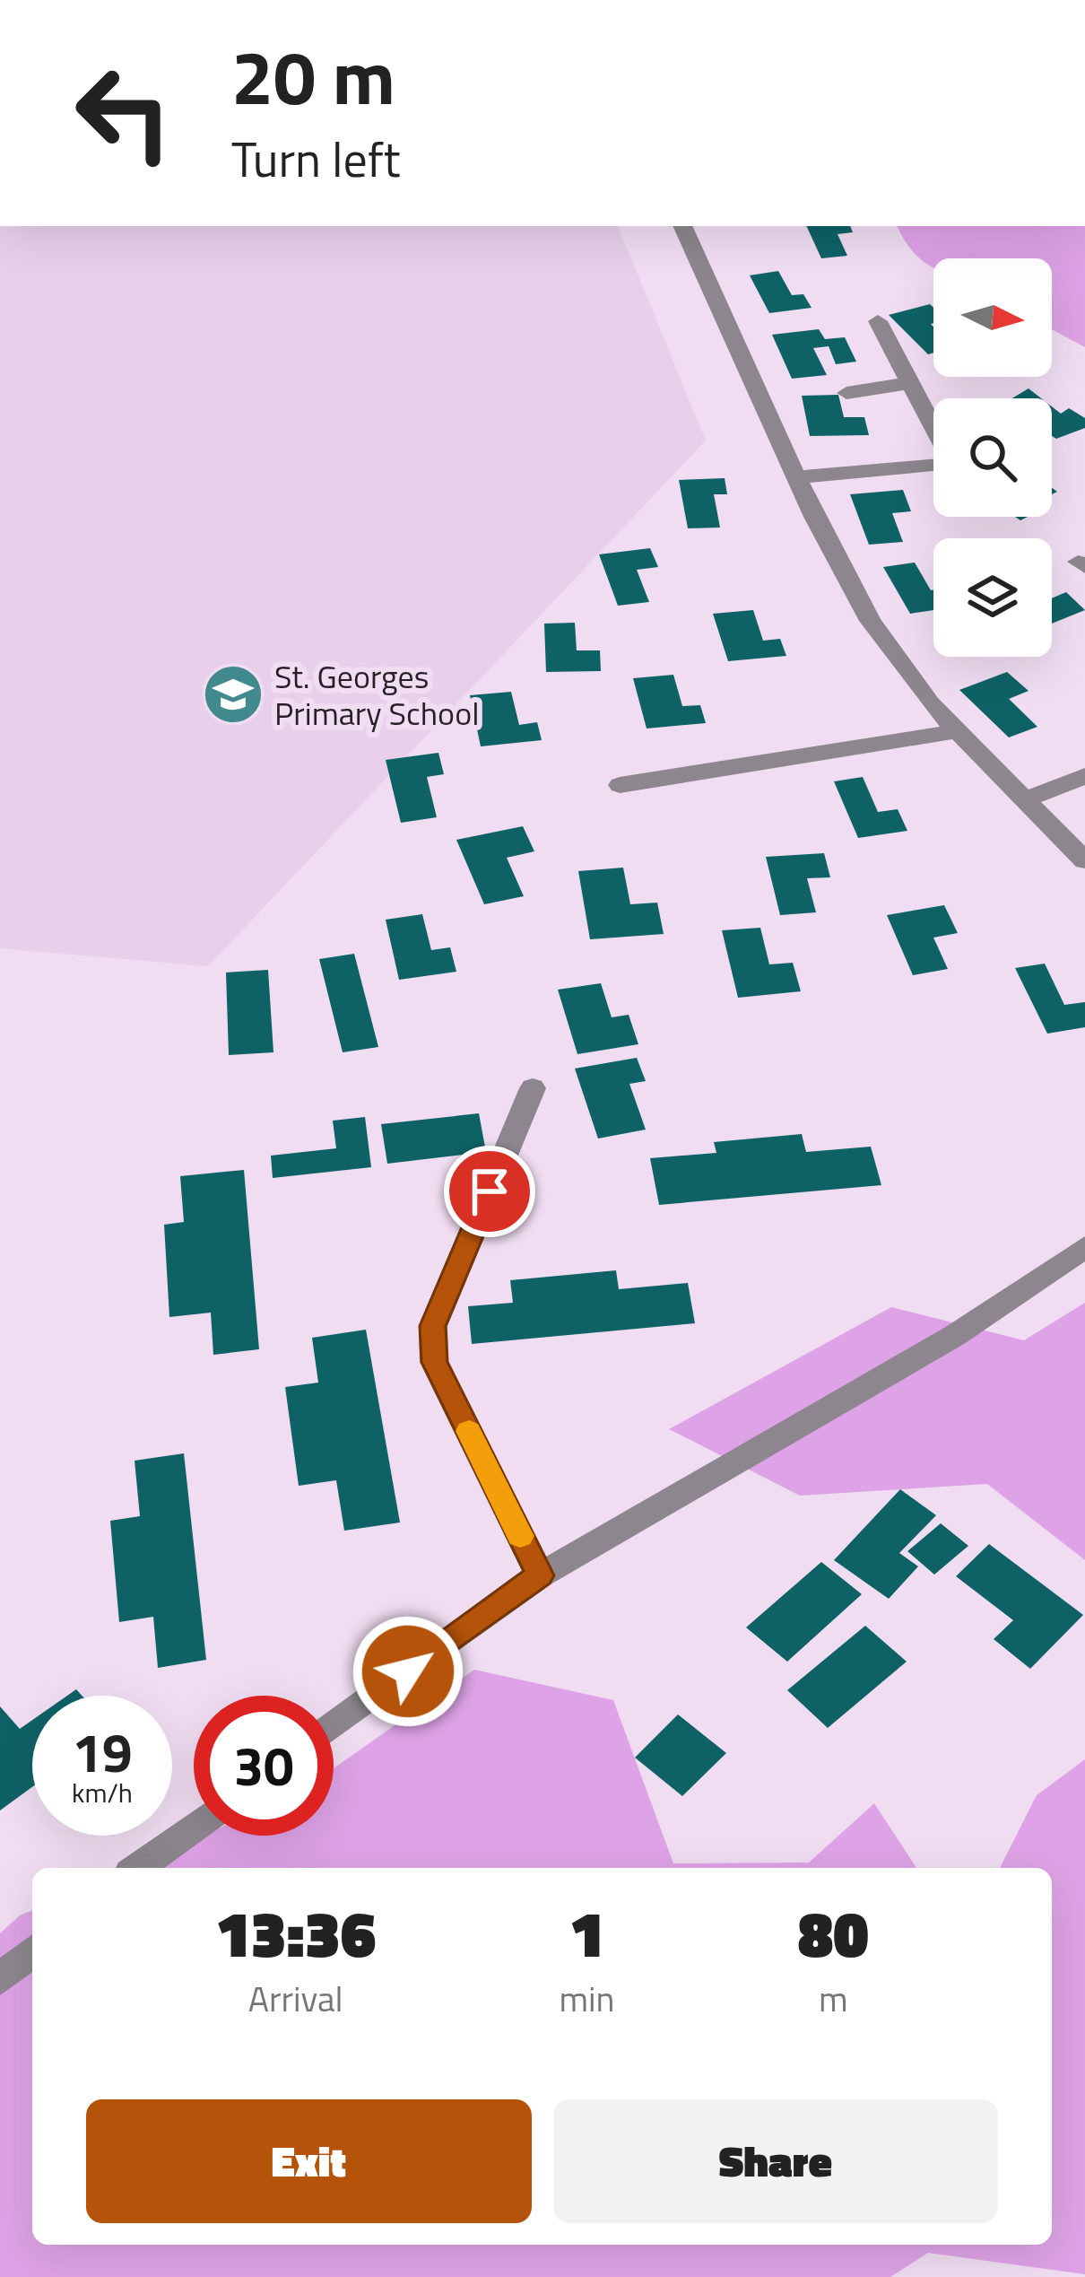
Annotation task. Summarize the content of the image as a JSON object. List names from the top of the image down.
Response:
{
  "places": {
    "school or university": ["St. Georges Primary School"]
  },
  "north": "right",
  "page": {
    "turn": ["20 m", "Turn left"],
    "speed": "19 km/h",
    "limit": "30",
    "eta": [
      "13:36",
      "Arrival",
      "1",
      "min",
      "80",
      "m"
    ],
    "buttons": ["Exit", "Share"]
  }
}
